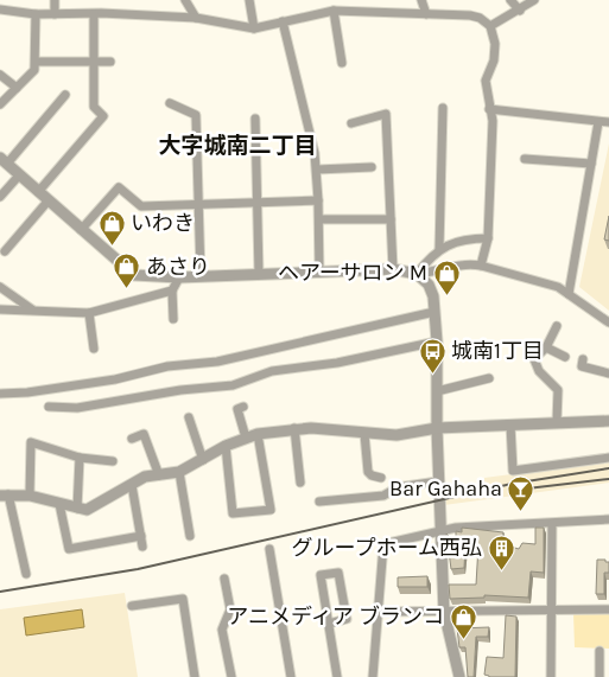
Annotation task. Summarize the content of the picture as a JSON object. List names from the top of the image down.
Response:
{
  "districts": ["大字城南二丁目"],
  "places": {
    "shop": [
      "いわき",
      "あさり",
      "ヘアーサロン M",
      "アニメディア ブランコ"
    ],
    "bus stop": ["城南1丁目"],
    "bar": ["Bar Gahaha"],
    "building": ["グループホーム西弘"]
  }
}
